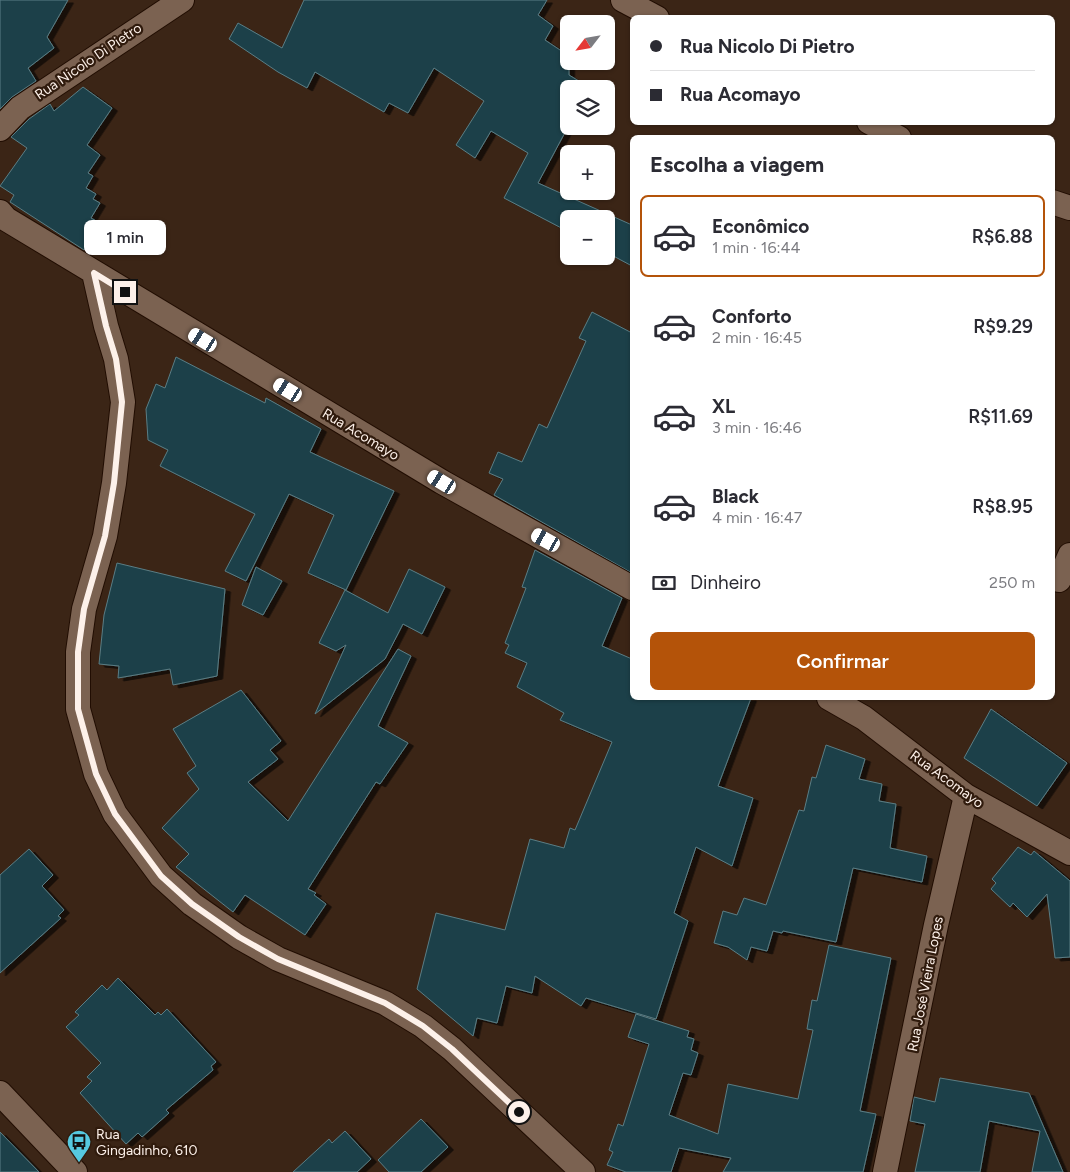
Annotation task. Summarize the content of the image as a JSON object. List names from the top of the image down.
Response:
{
  "streets": {
    "street": ["Rua Nicolo Di Pietro", "Rua Acomayo", "Rua José Vieira Lopes"]
  },
  "crossings": [
    ["Rua Acomayo", "Rua José Vieira Lopes"]
  ],
  "places": {
    "bus stop": ["Rua Gingadinho, 610"]
  },
  "north": "bottom left",
  "page": {
    "map_buttons": ["+", "−"],
    "banner": ["Rua Nicolo Di Pietro", "Rua Acomayo"],
    "heading": "Escolha a viagem",
    "list": [
      {
        "name": "Econômico",
        "note": "1 min · 16:44",
        "value": "R$6.88"
      },
      {
        "name": "Conforto",
        "note": "2 min · 16:45",
        "value": "R$9.29"
      },
      {
        "name": "XL",
        "note": "3 min · 16:46",
        "value": "R$11.69"
      },
      {
        "name": "Black",
        "note": "4 min · 16:47",
        "value": "R$8.95"
      }
    ],
    "bubble": "1 min",
    "pay": ["Dinheiro", "250 m"],
    "buttons": "Confirmar"
  }
}
